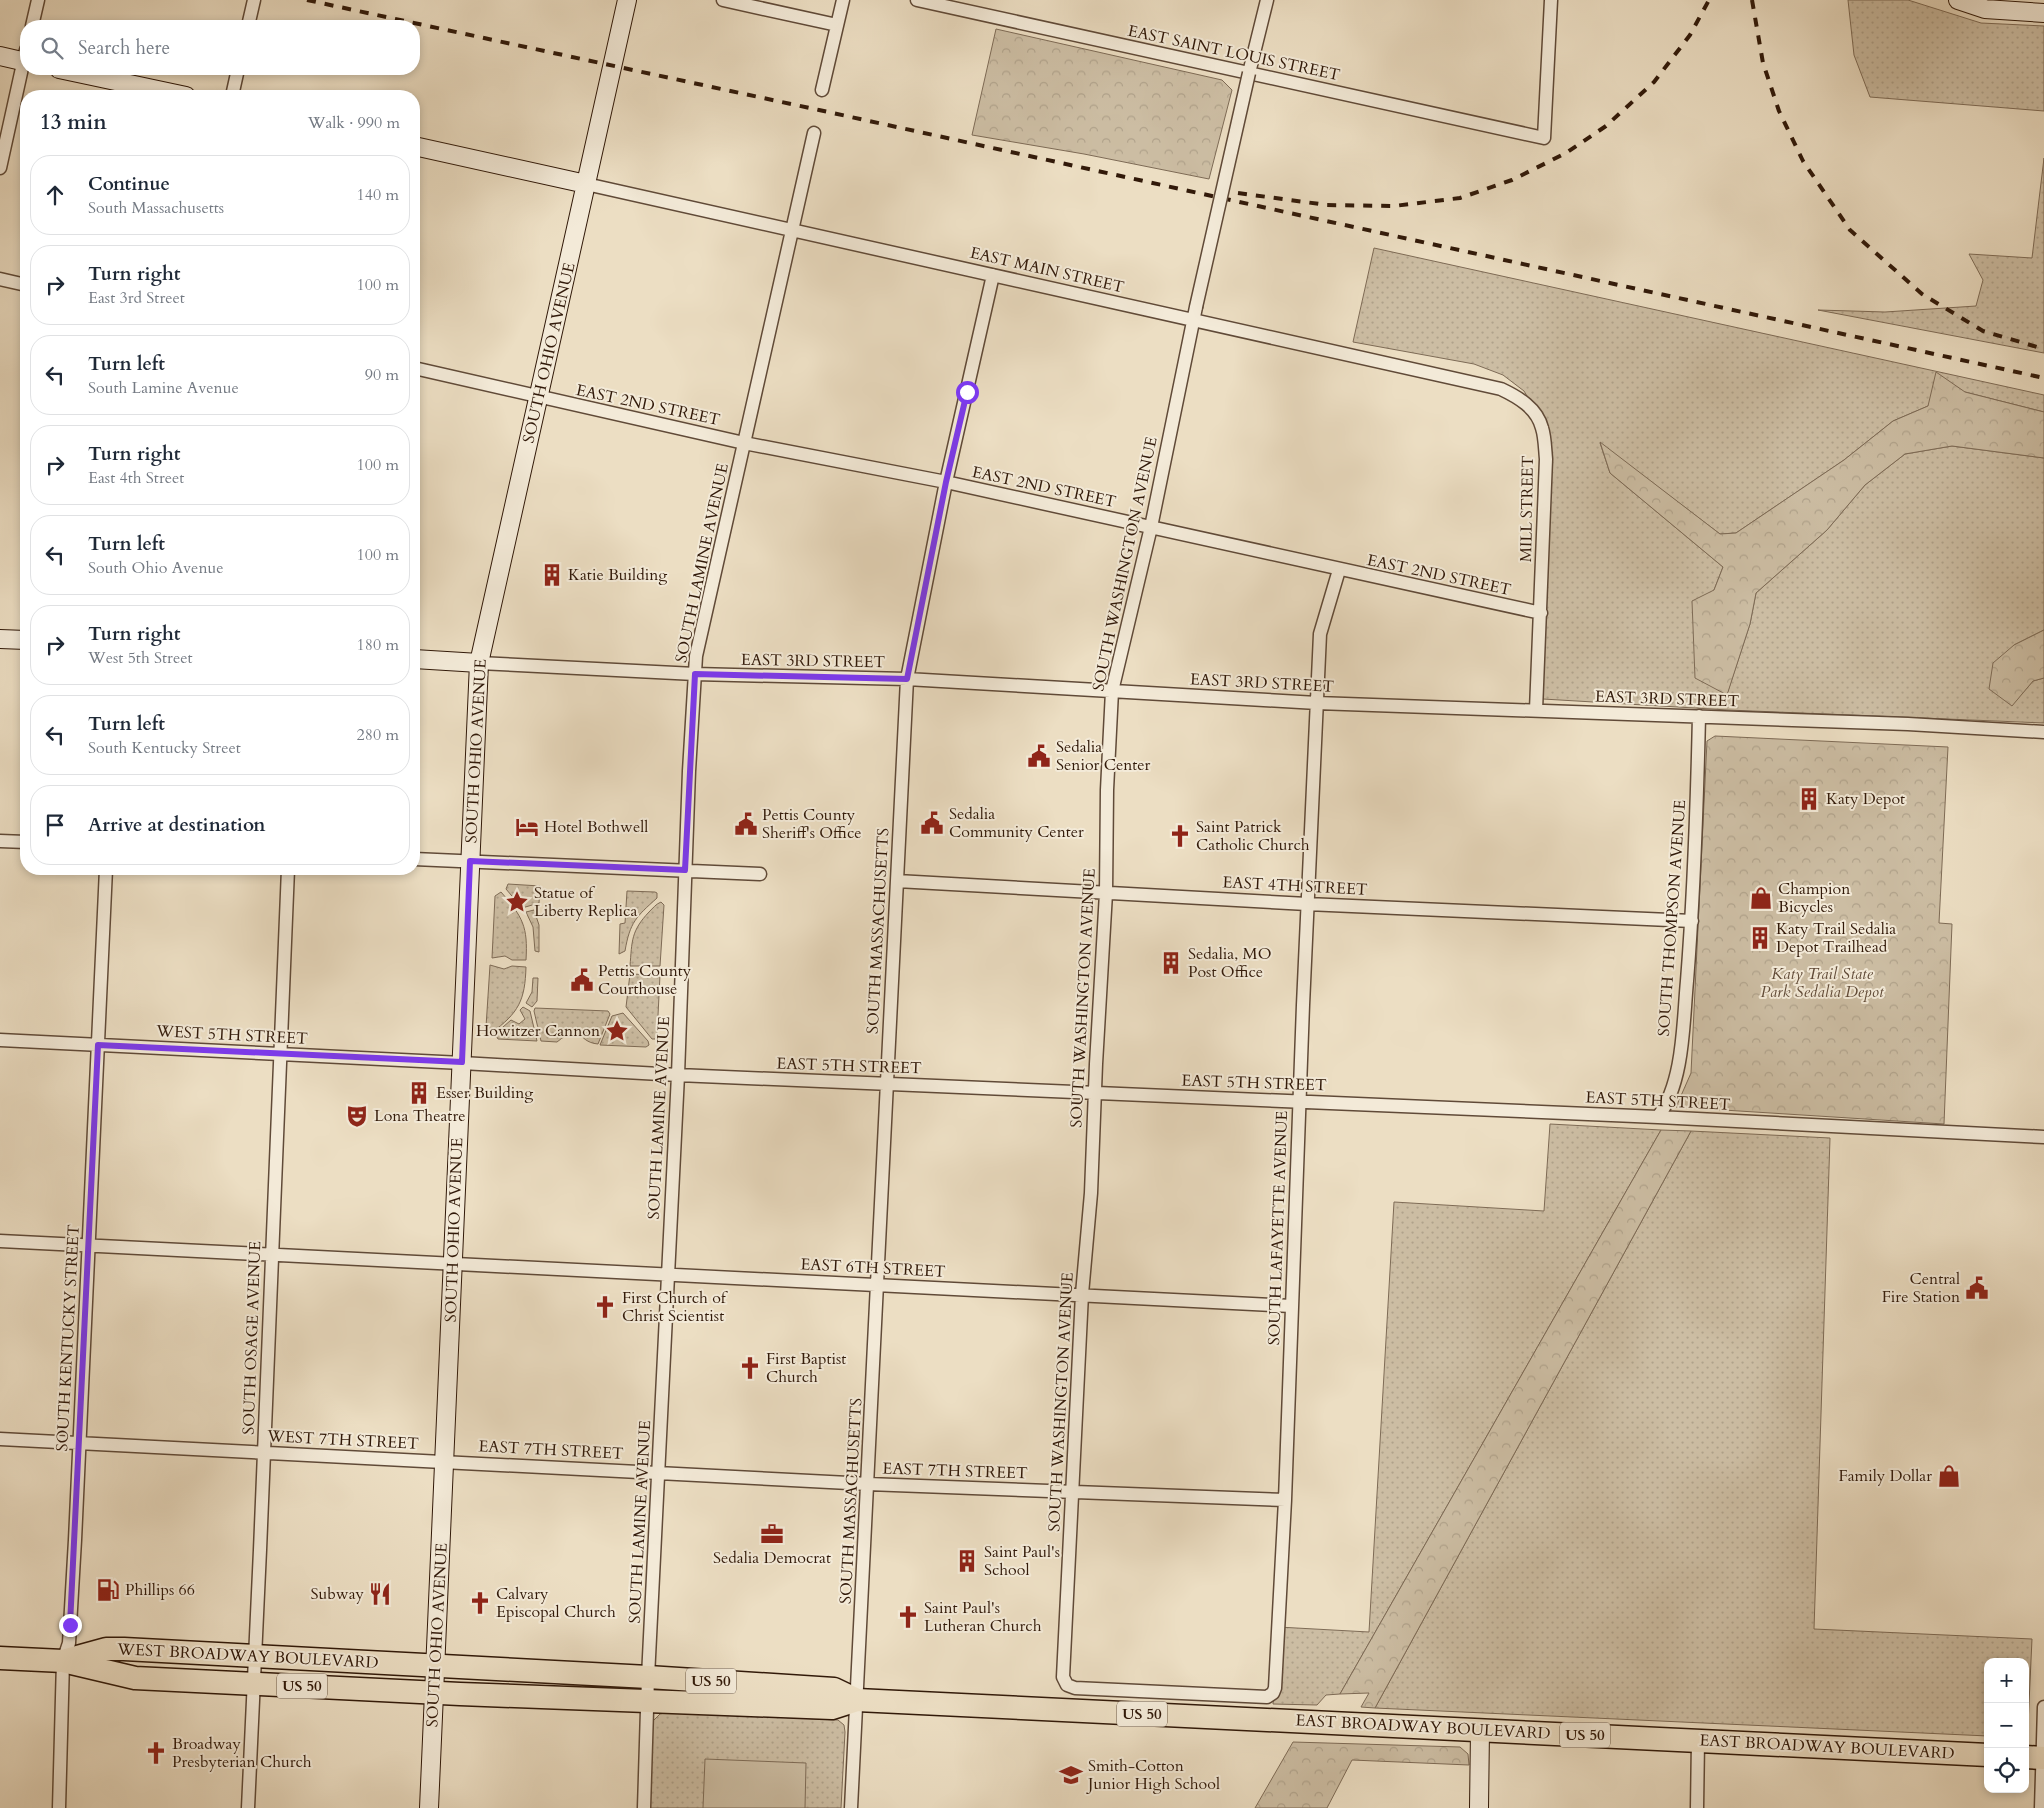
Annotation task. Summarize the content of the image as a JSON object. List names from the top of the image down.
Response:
{
  "streets": {
    "highway": ["WEST BROADWAY BOULEVARD", "US 50", "EAST BROADWAY BOULEVARD"],
    "main road": ["SOUTH OHIO AVENUE"],
    "street": [
      "EAST SAINT LOUIS STREET",
      "EAST MAIN STREET",
      "EAST 2ND STREET",
      "MILL STREET",
      "SOUTH LAMINE AVENUE",
      "SOUTH WASHINGTON AVENUE",
      "EAST 3RD STREET",
      "EAST 4TH STREET",
      "SOUTH THOMPSON AVENUE",
      "SOUTH MASSACHUSETTS",
      "WEST 5TH STREET",
      "EAST 5TH STREET",
      "SOUTH LAFAYETTE AVENUE",
      "EAST 6TH STREET",
      "SOUTH KENTUCKY STREET",
      "SOUTH OSAGE AVENUE",
      "WEST 7TH STREET",
      "EAST 7TH STREET"
    ]
  },
  "crossings": [
    ["EAST SAINT LOUIS STREET", "SOUTH WASHINGTON AVENUE"],
    ["EAST MAIN STREET", "SOUTH OHIO AVENUE"],
    ["EAST MAIN STREET", "MILL STREET"],
    ["EAST MAIN STREET", "SOUTH LAMINE AVENUE"],
    ["EAST MAIN STREET", "SOUTH WASHINGTON AVENUE"],
    ["EAST MAIN STREET", "SOUTH MASSACHUSETTS"],
    ["SOUTH OHIO AVENUE", "EAST 2ND STREET"],
    ["SOUTH OHIO AVENUE", "EAST 3RD STREET"],
    ["SOUTH OHIO AVENUE", "WEST 5TH STREET"],
    ["SOUTH OHIO AVENUE", "EAST 5TH STREET"],
    ["SOUTH OHIO AVENUE", "EAST 6TH STREET"],
    ["SOUTH OHIO AVENUE", "WEST 7TH STREET"],
    ["SOUTH OHIO AVENUE", "EAST 7TH STREET"],
    ["SOUTH OHIO AVENUE", "WEST BROADWAY BOULEVARD"],
    ["SOUTH OHIO AVENUE", "EAST BROADWAY BOULEVARD"],
    ["EAST 2ND STREET", "MILL STREET"],
    ["EAST 2ND STREET", "SOUTH LAMINE AVENUE"],
    ["EAST 2ND STREET", "SOUTH WASHINGTON AVENUE"],
    ["EAST 2ND STREET", "SOUTH MASSACHUSETTS"],
    ["EAST 2ND STREET", "SOUTH LAFAYETTE AVENUE"],
    ["MILL STREET", "EAST 3RD STREET"],
    ["SOUTH LAMINE AVENUE", "EAST 3RD STREET"],
    ["SOUTH LAMINE AVENUE", "EAST 5TH STREET"],
    ["SOUTH LAMINE AVENUE", "EAST 6TH STREET"],
    ["SOUTH LAMINE AVENUE", "EAST 7TH STREET"],
    ["SOUTH LAMINE AVENUE", "EAST BROADWAY BOULEVARD"],
    ["SOUTH WASHINGTON AVENUE", "EAST 3RD STREET"],
    ["SOUTH WASHINGTON AVENUE", "EAST 4TH STREET"],
    ["SOUTH WASHINGTON AVENUE", "EAST 5TH STREET"],
    ["SOUTH WASHINGTON AVENUE", "SOUTH LAFAYETTE AVENUE"],
    ["SOUTH WASHINGTON AVENUE", "EAST 6TH STREET"],
    ["SOUTH WASHINGTON AVENUE", "EAST 7TH STREET"],
    ["EAST 3RD STREET", "SOUTH THOMPSON AVENUE"],
    ["EAST 3RD STREET", "SOUTH MASSACHUSETTS"],
    ["EAST 3RD STREET", "SOUTH LAFAYETTE AVENUE"],
    ["EAST 4TH STREET", "SOUTH THOMPSON AVENUE"],
    ["EAST 4TH STREET", "SOUTH MASSACHUSETTS"],
    ["EAST 4TH STREET", "SOUTH LAFAYETTE AVENUE"],
    ["SOUTH THOMPSON AVENUE", "EAST 5TH STREET"],
    ["SOUTH MASSACHUSETTS", "EAST 5TH STREET"],
    ["SOUTH MASSACHUSETTS", "EAST 6TH STREET"],
    ["SOUTH MASSACHUSETTS", "EAST 7TH STREET"],
    ["SOUTH MASSACHUSETTS", "EAST BROADWAY BOULEVARD"],
    ["WEST 5TH STREET", "EAST 5TH STREET"],
    ["WEST 5TH STREET", "SOUTH KENTUCKY STREET"],
    ["WEST 5TH STREET", "SOUTH OSAGE AVENUE"],
    ["EAST 5TH STREET", "SOUTH LAFAYETTE AVENUE"],
    ["SOUTH LAFAYETTE AVENUE", "EAST 6TH STREET"],
    ["SOUTH LAFAYETTE AVENUE", "EAST 7TH STREET"],
    ["EAST 6TH STREET", "SOUTH KENTUCKY STREET"],
    ["EAST 6TH STREET", "SOUTH OSAGE AVENUE"],
    ["SOUTH KENTUCKY STREET", "WEST 7TH STREET"],
    ["SOUTH KENTUCKY STREET", "WEST BROADWAY BOULEVARD"],
    ["SOUTH OSAGE AVENUE", "WEST 7TH STREET"],
    ["SOUTH OSAGE AVENUE", "WEST BROADWAY BOULEVARD"],
    ["WEST 7TH STREET", "EAST 7TH STREET"],
    ["WEST BROADWAY BOULEVARD", "EAST BROADWAY BOULEVARD"]
  ],
  "parks": ["Katy Trail State Park Sedalia Depot"],
  "places": {
    "building": [
      "Katie Building",
      "Katy Depot",
      "Katy Trail Sedalia Depot Trailhead",
      "Sedalia, MO Post Office",
      "Esser Building",
      "Saint Paul's School"
    ],
    "public building": [
      "Sedalia Senior Center",
      "Sedalia Community Center",
      "Pettis County Sheriff's Office",
      "Pettis County Courthouse",
      "Central Fire Station"
    ],
    "hotel": ["Hotel Bothwell"],
    "church": [
      "Saint Patrick Catholic Church",
      "First Church of Christ Scientist",
      "First Baptist Church",
      "Calvary Episcopal Church",
      "Saint Paul's Lutheran Church",
      "Broadway Presbyterian Church"
    ],
    "shop": ["Champion Bicycles", "Family Dollar"],
    "place": ["Statue of Liberty Replica", "Howitzer Cannon"],
    "theatre": ["Lona Theatre"],
    "office": ["Sedalia Democrat"],
    "fuel station": ["Phillips 66"],
    "restaurant": ["Subway"],
    "school or university": ["Smith-Cotton Junior High School"]
  },
  "page": {
    "search": "Search here",
    "heading": ["13 min", "Walk · 990 m"],
    "list": [
      ["Continue", "South Massachusetts", "140 m"],
      ["Turn right", "East 3rd Street", "100 m"],
      ["Turn left", "South Lamine Avenue", "90 m"],
      ["Turn right", "East 4th Street", "100 m"],
      ["Turn left", "South Ohio Avenue", "100 m"],
      ["Turn right", "West 5th Street", "180 m"],
      ["Turn left", "South Kentucky Street", "280 m"],
      "Arrive at destination"
    ],
    "map_buttons": ["+", "−"]
  }
}
